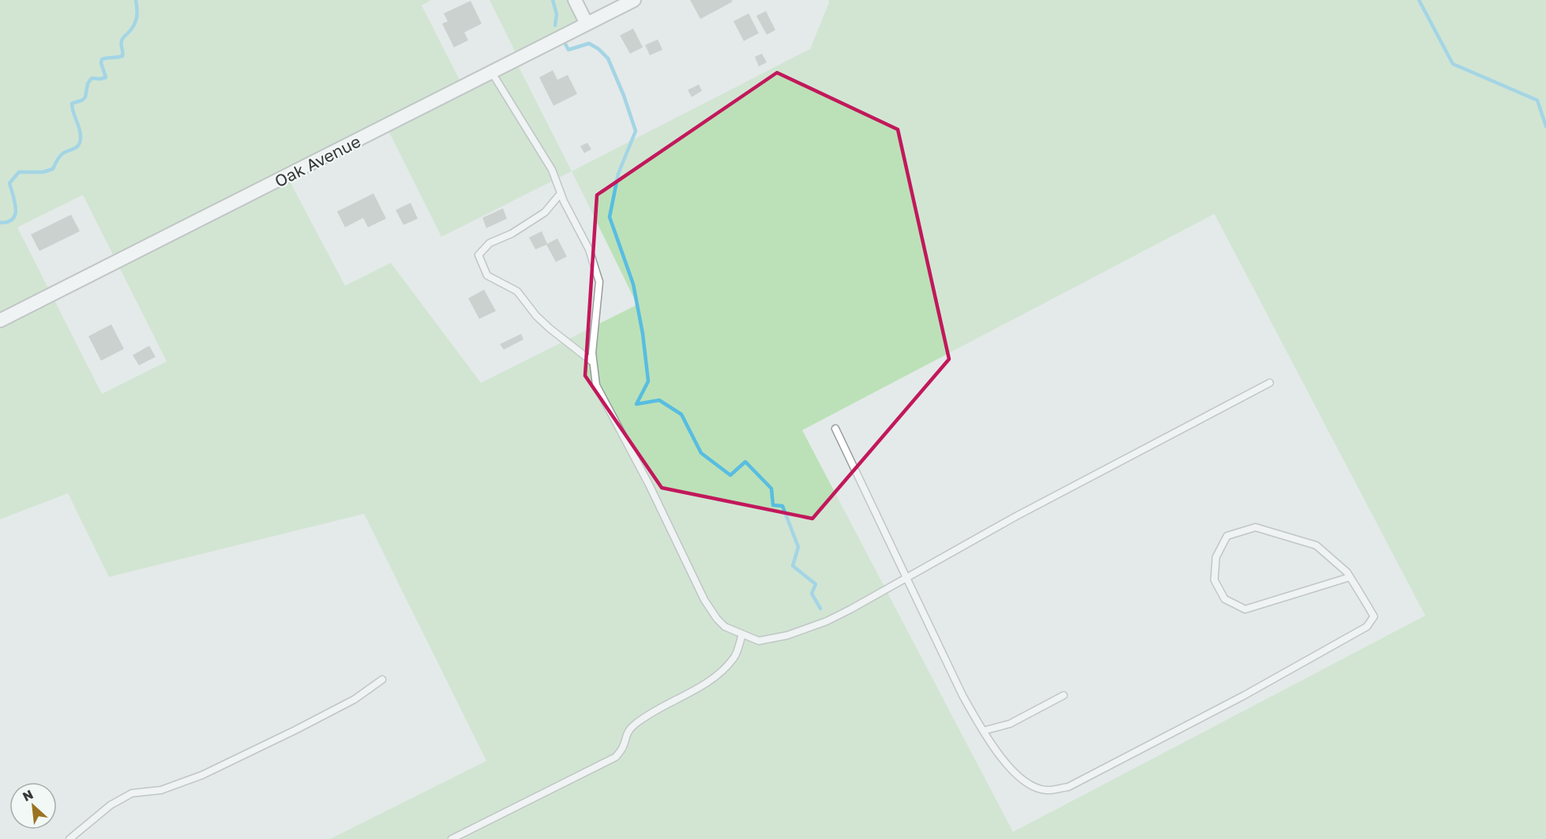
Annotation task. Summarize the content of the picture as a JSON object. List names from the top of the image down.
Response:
{
  "streets": {
    "street": ["Oak Avenue"]
  },
  "north": "top left"
}
